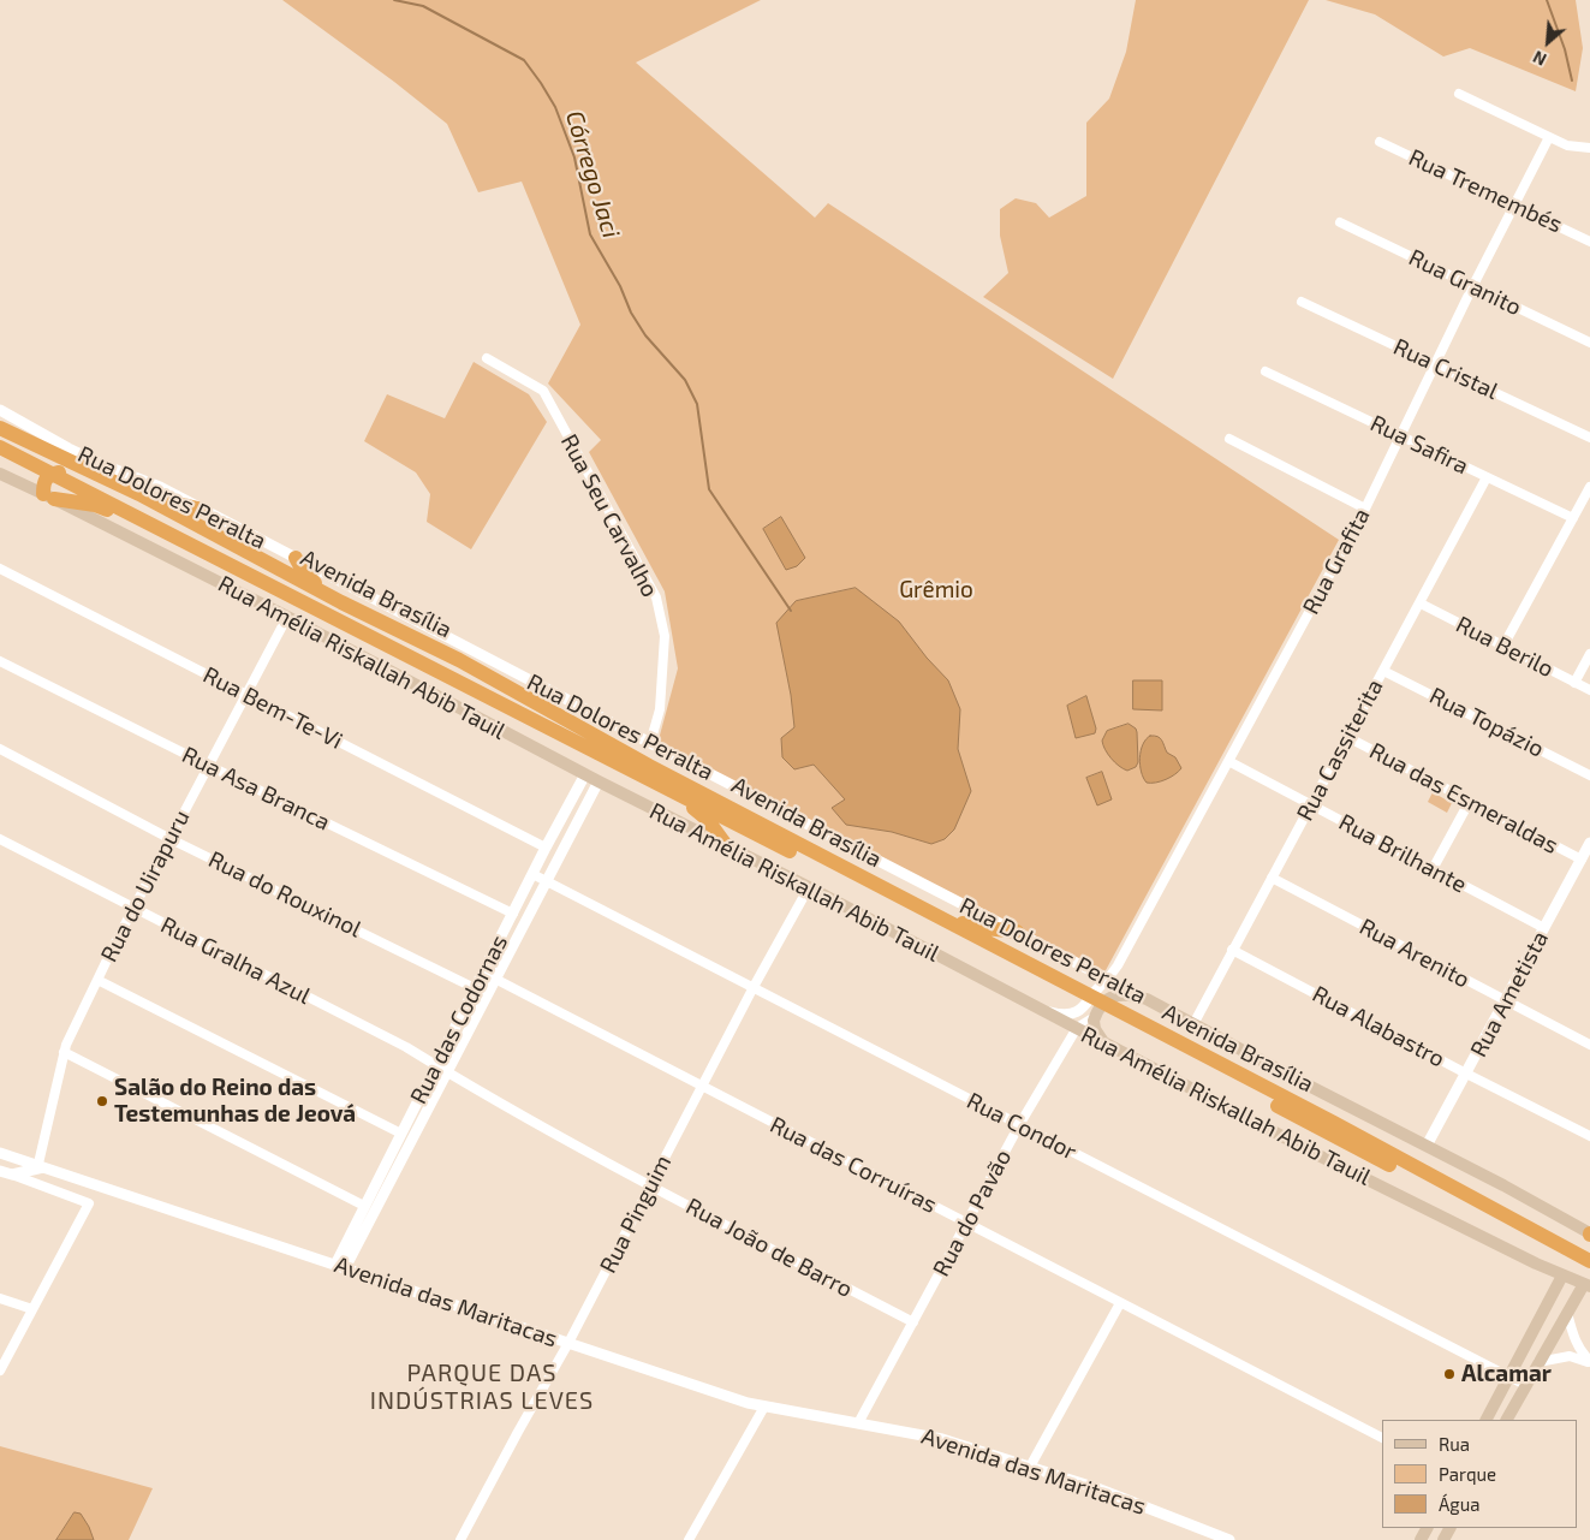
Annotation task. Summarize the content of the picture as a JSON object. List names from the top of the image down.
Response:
{
  "streets": {
    "highway": ["Avenida Brasília"],
    "main road": ["Rua Dolores Peralta", "Rua Amélia Riskallah Abib Tauil"],
    "street": [
      "Rua Tremembés",
      "Rua Granito",
      "Rua Cristal",
      "Rua Safira",
      "Rua Seu Carvalho",
      "Rua Grafita",
      "Rua Berilo",
      "Rua Bem-Te-Vi",
      "Rua Topázio",
      "Rua Cassiterita",
      "Rua Asa Branca",
      "Rua das Esmeraldas",
      "Rua Brilhante",
      "Rua do Uirapuru",
      "Rua do Rouxinol",
      "Rua Arenito",
      "Rua Gralha Azul",
      "Rua Ametista",
      "Rua das Codornas",
      "Rua Alabastro",
      "Rua Condor",
      "Rua das Corruíras",
      "Rua do Pavão",
      "Rua Pinguim",
      "Rua João de Barro",
      "Avenida das Maritacas"
    ]
  },
  "crossings": [
    ["Rua Tremembés", "Rua Grafita"],
    ["Rua Granito", "Rua Grafita"],
    ["Rua Cristal", "Rua Grafita"],
    ["Rua Safira", "Rua Grafita"],
    ["Rua Safira", "Rua Cassiterita"],
    ["Rua Dolores Peralta", "Rua Seu Carvalho"],
    ["Rua Dolores Peralta", "Rua Grafita"],
    ["Rua Dolores Peralta", "Rua Cassiterita"],
    ["Rua Dolores Peralta", "Rua Ametista"],
    ["Rua Grafita", "Rua Brilhante"],
    ["Avenida Brasília", "Rua Amélia Riskallah Abib Tauil"],
    ["Avenida Brasília", "Rua do Pavão"],
    ["Rua Berilo", "Rua Cassiterita"],
    ["Rua Amélia Riskallah Abib Tauil", "Rua do Uirapuru"],
    ["Rua Amélia Riskallah Abib Tauil", "Rua das Codornas"],
    ["Rua Amélia Riskallah Abib Tauil", "Rua do Pavão"],
    ["Rua Amélia Riskallah Abib Tauil", "Rua Pinguim"],
    ["Rua Bem-Te-Vi", "Rua do Uirapuru"],
    ["Rua Bem-Te-Vi", "Rua das Codornas"],
    ["Rua Topázio", "Rua Cassiterita"],
    ["Rua Cassiterita", "Rua das Esmeraldas"],
    ["Rua Cassiterita", "Rua Brilhante"],
    ["Rua Cassiterita", "Rua Arenito"],
    ["Rua Cassiterita", "Rua Alabastro"],
    ["Rua Asa Branca", "Rua do Uirapuru"],
    ["Rua Asa Branca", "Rua das Codornas"],
    ["Rua das Esmeraldas", "Rua Ametista"],
    ["Rua Brilhante", "Rua Ametista"],
    ["Rua do Uirapuru", "Rua do Rouxinol"],
    ["Rua do Uirapuru", "Rua Gralha Azul"],
    ["Rua do Uirapuru", "Avenida das Maritacas"],
    ["Rua do Rouxinol", "Rua das Codornas"],
    ["Rua Arenito", "Rua Ametista"],
    ["Rua Gralha Azul", "Rua das Codornas"],
    ["Rua Gralha Azul", "Rua João de Barro"],
    ["Rua Ametista", "Rua Alabastro"],
    ["Rua das Codornas", "Rua Condor"],
    ["Rua das Codornas", "Rua das Corruíras"],
    ["Rua das Codornas", "Rua João de Barro"],
    ["Rua das Codornas", "Avenida das Maritacas"],
    ["Rua Condor", "Rua do Pavão"],
    ["Rua Condor", "Rua Pinguim"],
    ["Rua das Corruíras", "Rua do Pavão"],
    ["Rua das Corruíras", "Rua Pinguim"],
    ["Rua do Pavão", "Rua João de Barro"],
    ["Rua do Pavão", "Avenida das Maritacas"],
    ["Rua Pinguim", "Rua João de Barro"],
    ["Rua Pinguim", "Avenida das Maritacas"]
  ],
  "districts": ["PARQUE DAS INDÚSTRIAS LEVES"],
  "water": ["Córrego Jaci"],
  "parks": ["Grêmio"],
  "places": ["Salão do Reino das Testemunhas de Jeová", "Alcamar"],
  "legend": ["Rua", "Parque", "Água"],
  "north": "bottom left"
}
